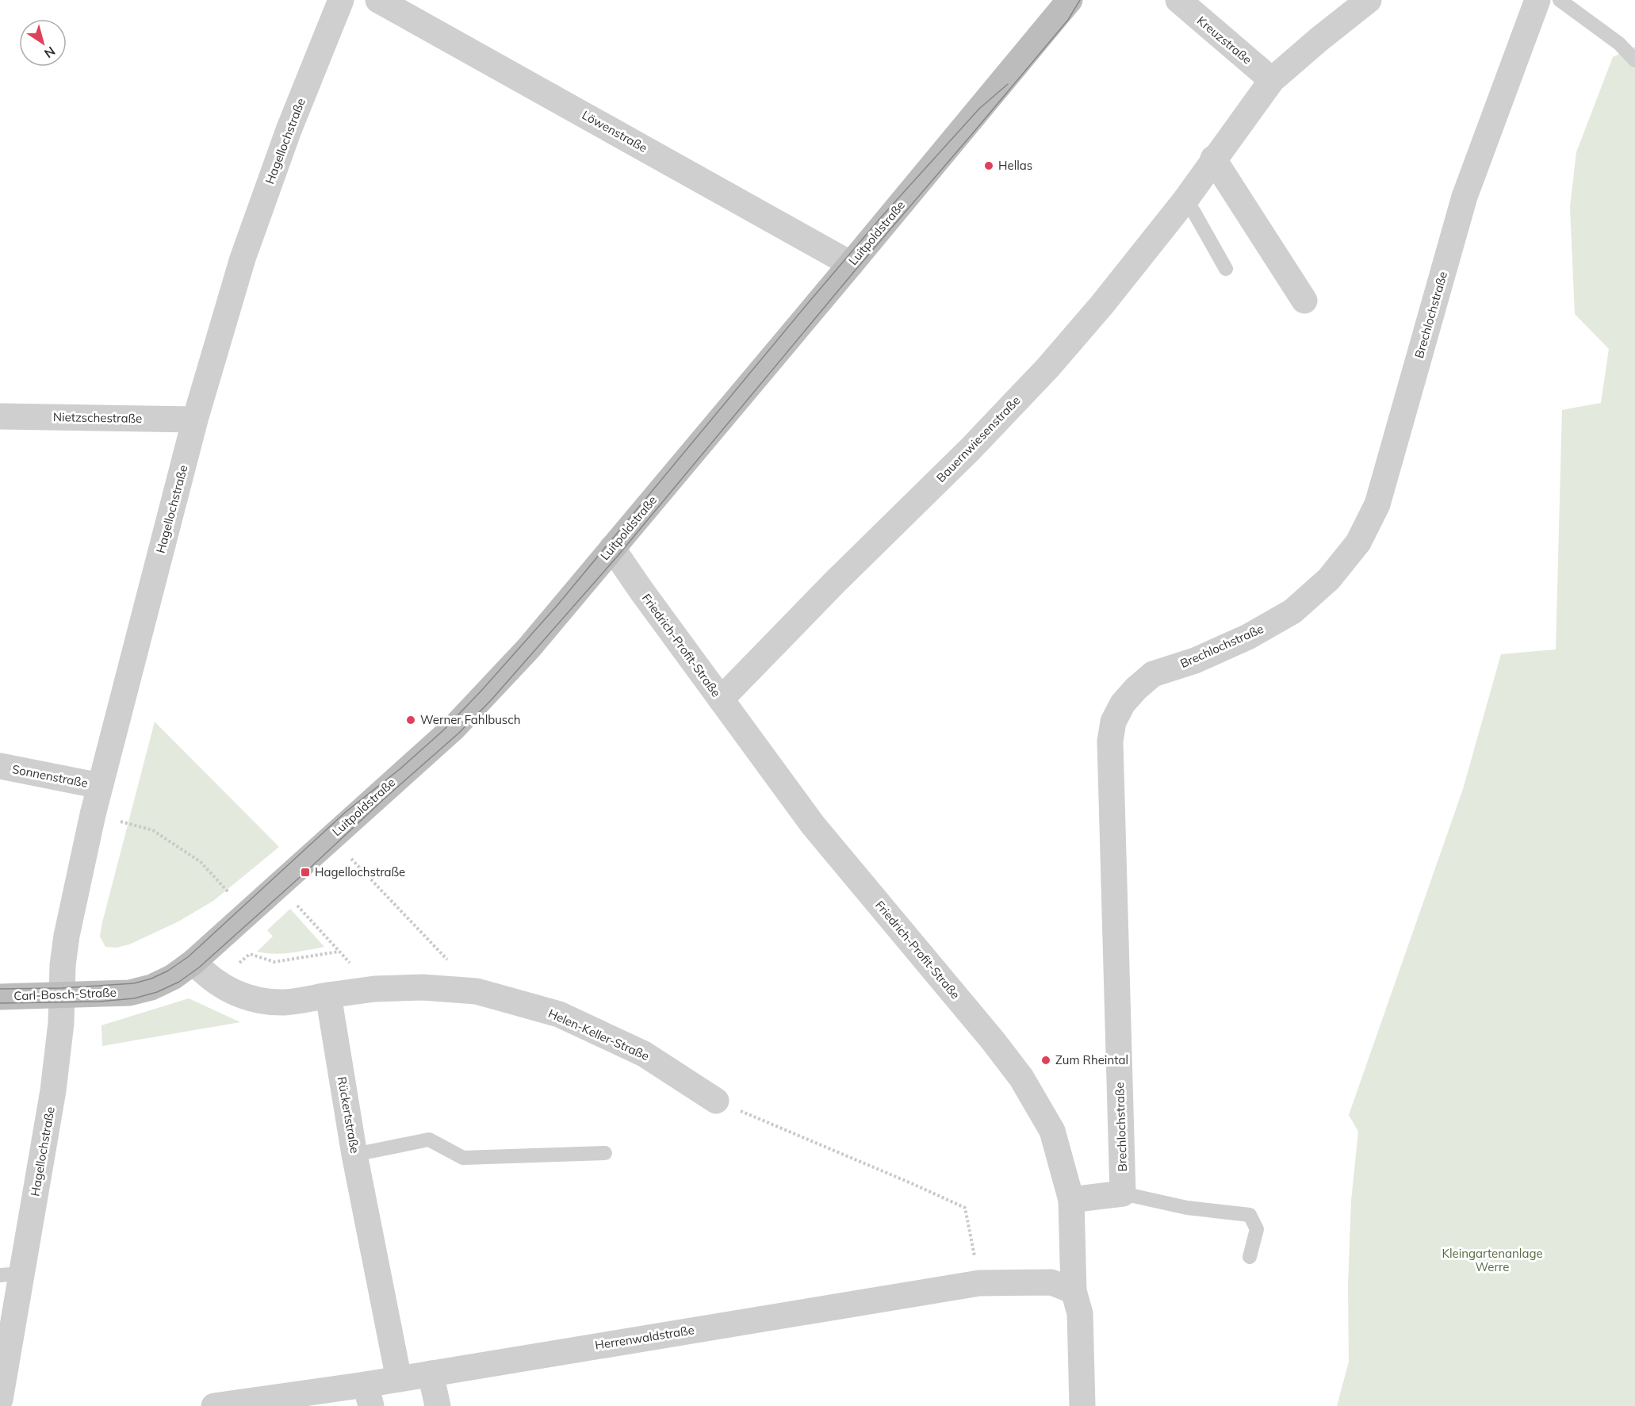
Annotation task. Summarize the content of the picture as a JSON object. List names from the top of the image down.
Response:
{
  "streets": {
    "street": [
      "Kreuzstraße",
      "Löwenstraße",
      "Hagellochstraße",
      "Luitpoldstraße",
      "Brechlochstraße",
      "Nietzschestraße",
      "Bauernwiesenstraße",
      "Friedrich-Profit-Straße",
      "Sonnenstraße",
      "Carl-Bosch-Straße",
      "Helen-Keller-Straße",
      "Rückertstraße",
      "Herrenwaldstraße"
    ]
  },
  "crossings": [
    ["Kreuzstraße", "Bauernwiesenstraße"],
    ["Löwenstraße", "Luitpoldstraße"],
    ["Hagellochstraße", "Nietzschestraße"],
    ["Hagellochstraße", "Sonnenstraße"],
    ["Hagellochstraße", "Carl-Bosch-Straße"],
    ["Luitpoldstraße", "Friedrich-Profit-Straße"],
    ["Luitpoldstraße", "Carl-Bosch-Straße"],
    ["Bauernwiesenstraße", "Friedrich-Profit-Straße"],
    ["Friedrich-Profit-Straße", "Herrenwaldstraße"],
    ["Helen-Keller-Straße", "Rückertstraße"],
    ["Rückertstraße", "Herrenwaldstraße"]
  ],
  "parks": ["Kleingartenanlage Werre"],
  "places": {
    "other": ["Hellas", "Werner Fahlbusch", "Zum Rheintal"],
    "transit": ["Hagellochstraße"]
  },
  "north": "bottom right"
}
